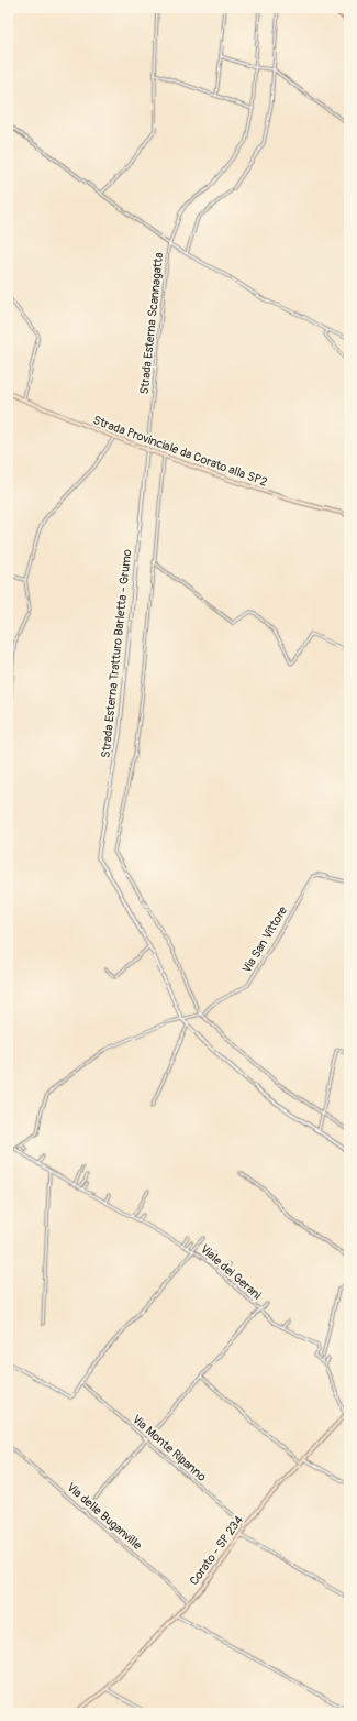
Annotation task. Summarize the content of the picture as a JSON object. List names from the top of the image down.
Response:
{
  "streets": {
    "main road": ["Strada Provinciale da Corato alla SP2", "Corato - SP 234"],
    "street": [
      "Strada Esterna Scannagatta",
      "Strada Esterna Tratturo Barletta - Grumo",
      "Via San Vittore",
      "Viale dei Gerani",
      "Via Monte Ripanno",
      "Via delle Buganville"
    ]
  },
  "crossings": [
    ["Strada Esterna Scannagatta", "Strada Provinciale da Corato alla SP2"],
    ["Strada Esterna Scannagatta", "Strada Esterna Tratturo Barletta - Grumo"],
    ["Strada Provinciale da Corato alla SP2", "Strada Esterna Tratturo Barletta - Grumo"],
    ["Strada Esterna Tratturo Barletta - Grumo", "Via San Vittore"],
    ["Via San Vittore", "Viale dei Gerani"],
    ["Viale dei Gerani", "Corato - SP 234"],
    ["Via Monte Ripanno", "Corato - SP 234"],
    ["Via delle Buganville", "Corato - SP 234"]
  ]
}
